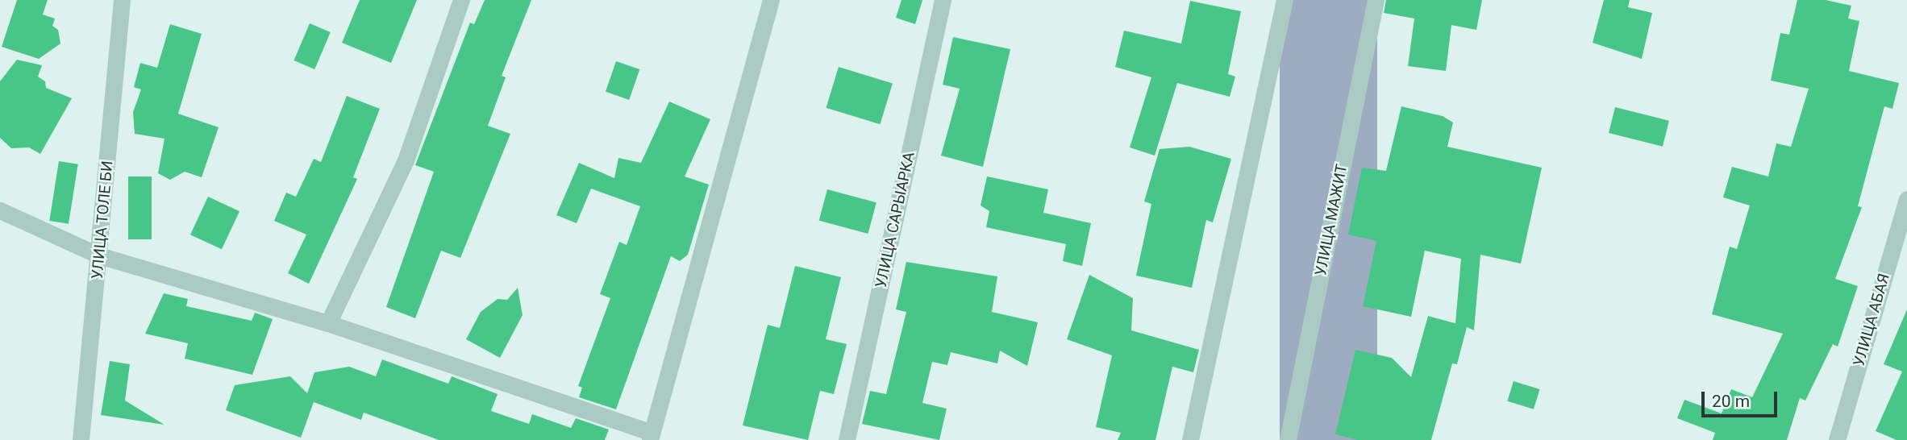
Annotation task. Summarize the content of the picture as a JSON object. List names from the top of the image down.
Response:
{
  "streets": {
    "street": [
      "УЛИЦА ТОЛЕ БИ",
      "УЛИЦА САРЫАРКА",
      "УЛИЦА МАЖИТ",
      "УЛИЦА АБАЯ"
    ]
  },
  "scale_bar": "20 m"
}
